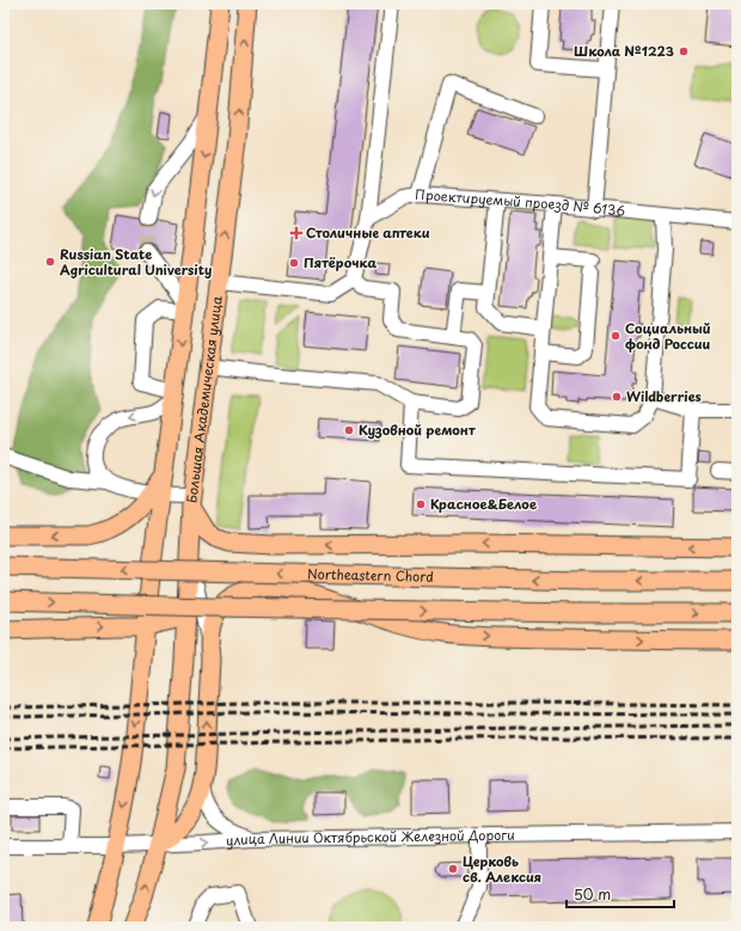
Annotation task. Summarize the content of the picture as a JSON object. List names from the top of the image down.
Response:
{
  "streets": {
    "main road": ["Большая Академическая улица", "Northeastern Chord"],
    "street": ["Проектируемый проезд № 6136", "улица Линии Октябрьской Железной Дороги"]
  },
  "crossings": [
    ["Большая Академическая улица", "улица Линии Октябрьской Железной Дороги"]
  ],
  "places": {
    "other": [
      "Школа №1223",
      "Russian State Agricultural University",
      "Пятёрочка",
      "Социальный фонд России",
      "Wildberries",
      "Кузовной ремонт",
      "Красное&Белое",
      "Церковь св. Алексия"
    ],
    "health": ["Столичные аптеки"]
  },
  "scale_bar": "50 m"
}
